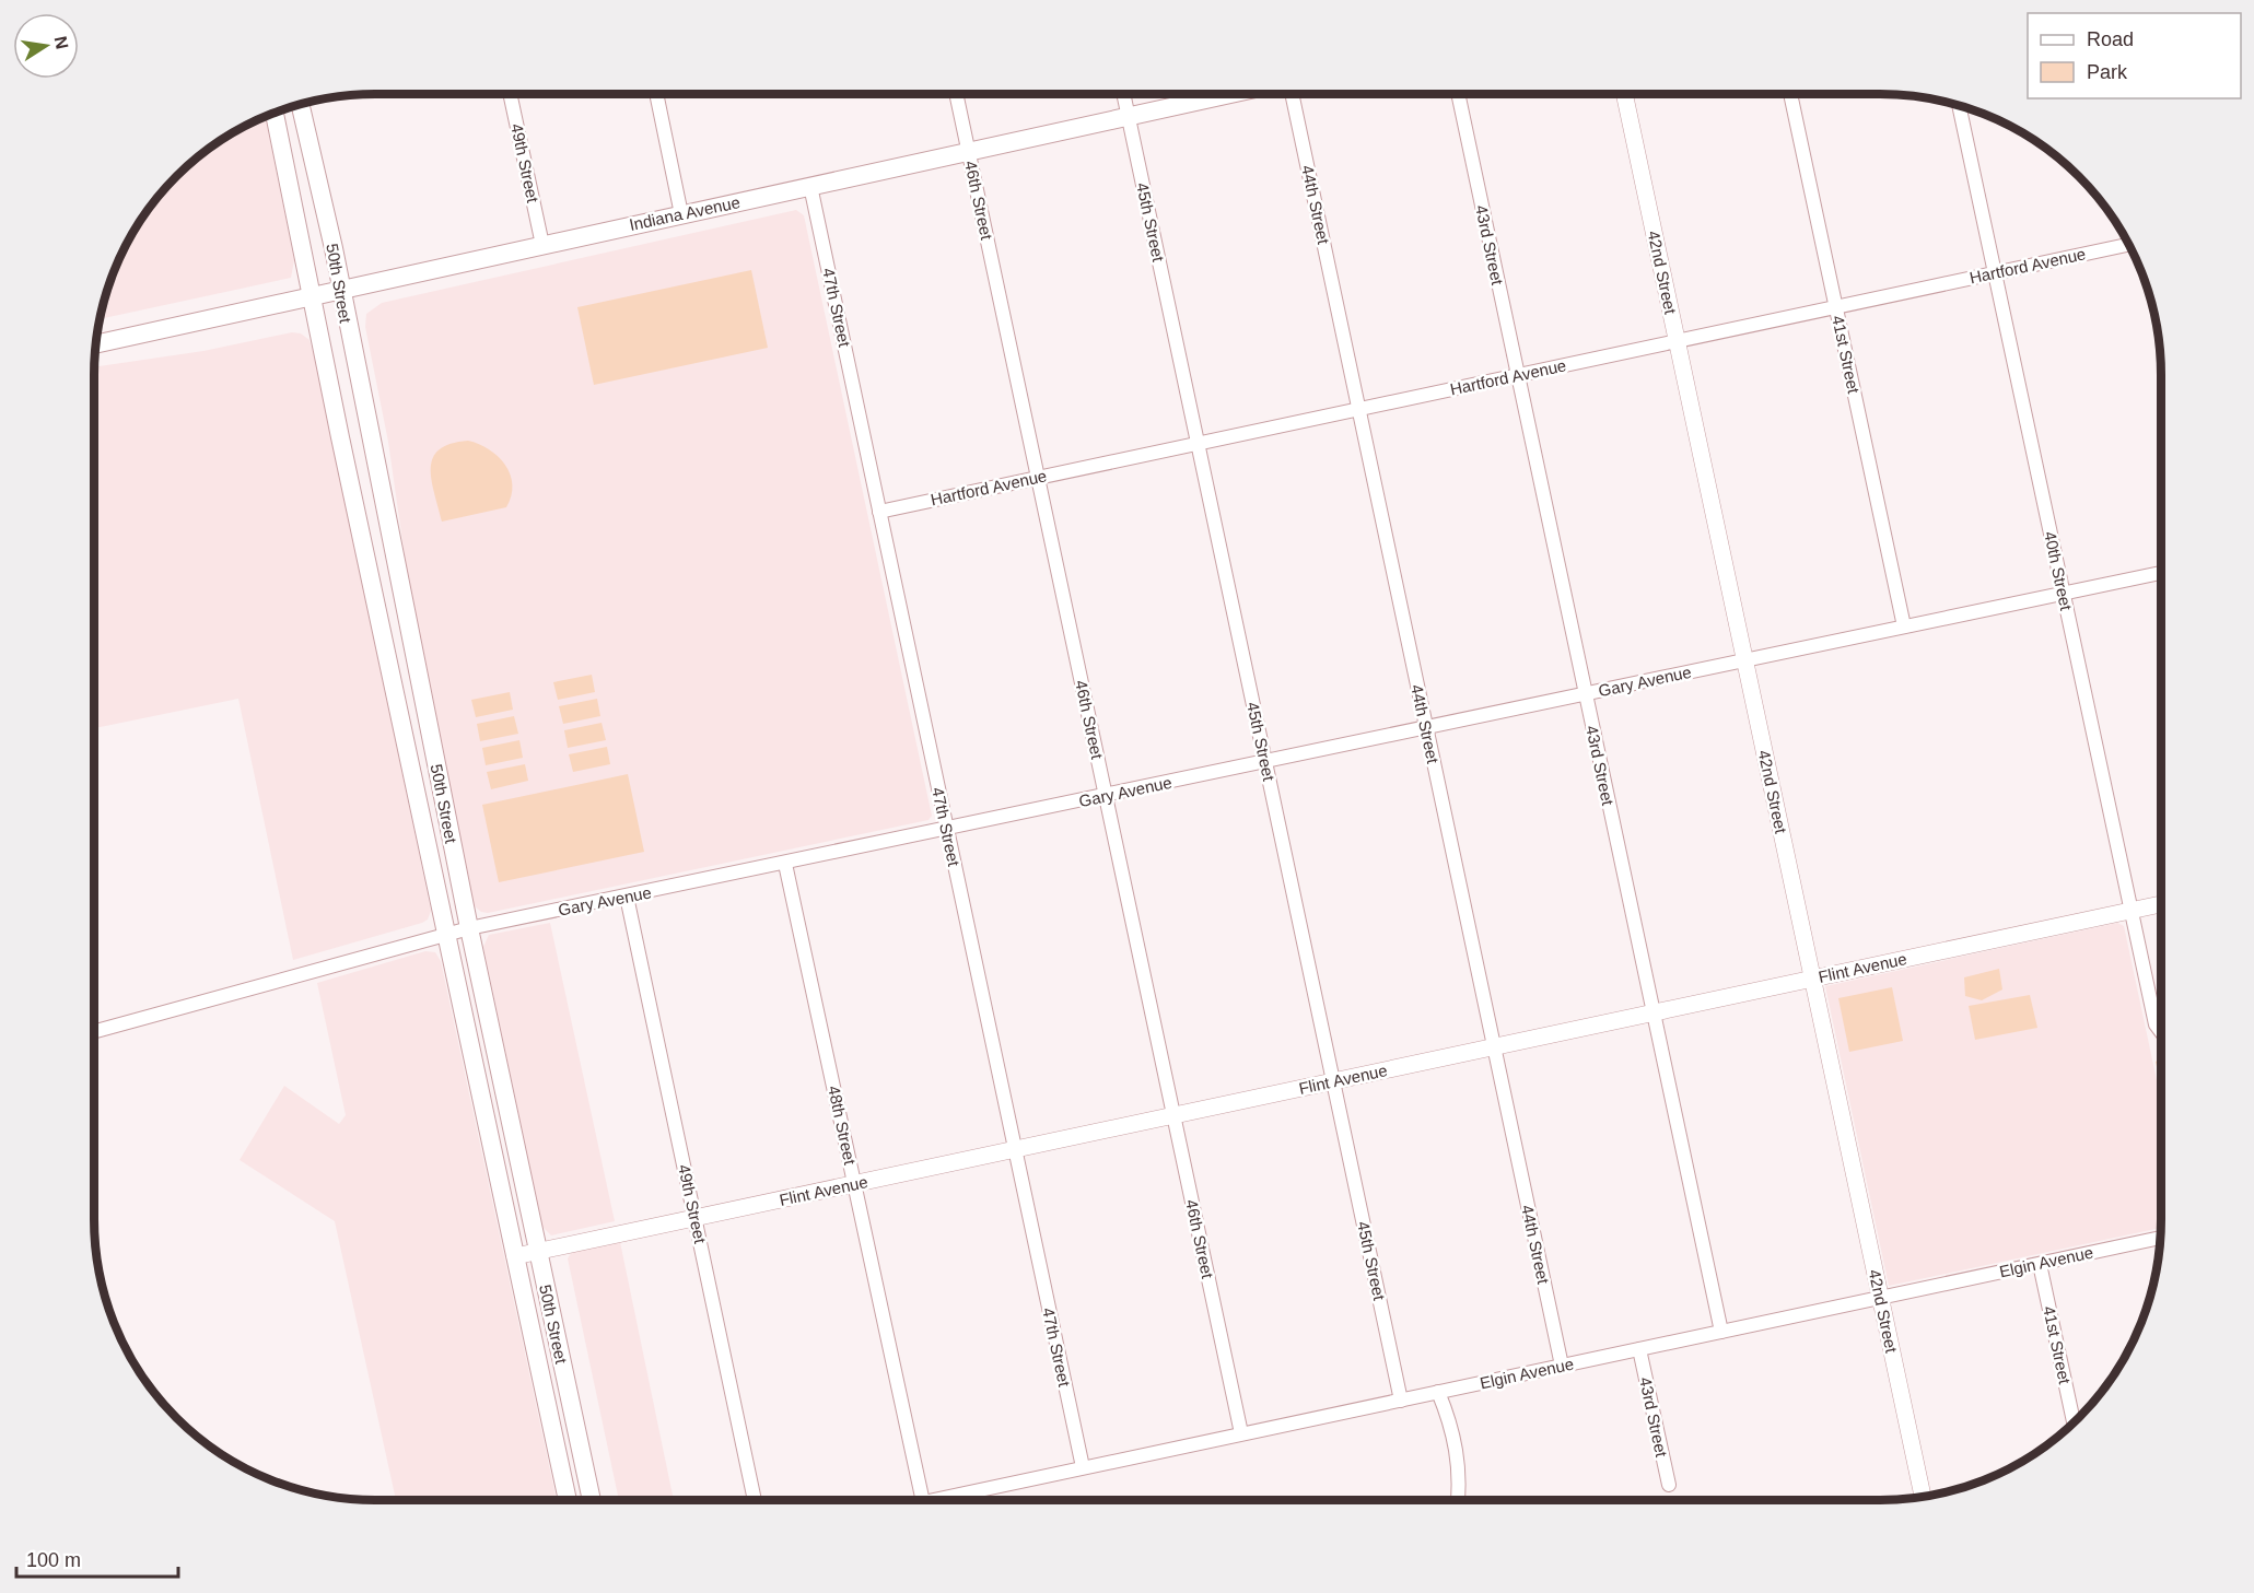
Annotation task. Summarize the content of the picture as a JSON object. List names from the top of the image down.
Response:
{
  "streets": {
    "main road": ["Indiana Avenue", "50th Street"],
    "street": [
      "49th Street",
      "46th Street",
      "44th Street",
      "45th Street",
      "43rd Street",
      "Hartford Avenue",
      "42nd Street",
      "47th Street",
      "41st Street",
      "40th Street",
      "Gary Avenue",
      "Flint Avenue",
      "48th Street",
      "Elgin Avenue"
    ]
  },
  "crossings": [
    ["49th Street", "Indiana Avenue"],
    ["49th Street", "Gary Avenue"],
    ["49th Street", "Flint Avenue"],
    ["46th Street", "Indiana Avenue"],
    ["46th Street", "Hartford Avenue"],
    ["46th Street", "Gary Avenue"],
    ["46th Street", "Flint Avenue"],
    ["46th Street", "Elgin Avenue"],
    ["44th Street", "Hartford Avenue"],
    ["44th Street", "Gary Avenue"],
    ["44th Street", "Flint Avenue"],
    ["44th Street", "Elgin Avenue"],
    ["Indiana Avenue", "45th Street"],
    ["Indiana Avenue", "50th Street"],
    ["Indiana Avenue", "47th Street"],
    ["45th Street", "Hartford Avenue"],
    ["45th Street", "Gary Avenue"],
    ["45th Street", "Flint Avenue"],
    ["45th Street", "Elgin Avenue"],
    ["43rd Street", "Hartford Avenue"],
    ["43rd Street", "Gary Avenue"],
    ["43rd Street", "Flint Avenue"],
    ["43rd Street", "Elgin Avenue"],
    ["Hartford Avenue", "42nd Street"],
    ["Hartford Avenue", "47th Street"],
    ["Hartford Avenue", "41st Street"],
    ["Hartford Avenue", "40th Street"],
    ["42nd Street", "Gary Avenue"],
    ["42nd Street", "Flint Avenue"],
    ["42nd Street", "Elgin Avenue"],
    ["50th Street", "Gary Avenue"],
    ["50th Street", "Flint Avenue"],
    ["47th Street", "Gary Avenue"],
    ["47th Street", "Flint Avenue"],
    ["47th Street", "Elgin Avenue"],
    ["41st Street", "Gary Avenue"],
    ["41st Street", "Elgin Avenue"],
    ["40th Street", "Gary Avenue"],
    ["40th Street", "Flint Avenue"],
    ["Gary Avenue", "48th Street"],
    ["Flint Avenue", "48th Street"]
  ],
  "legend": ["Road", "Park"],
  "scale_bar": "100 m",
  "north": "right"
}
